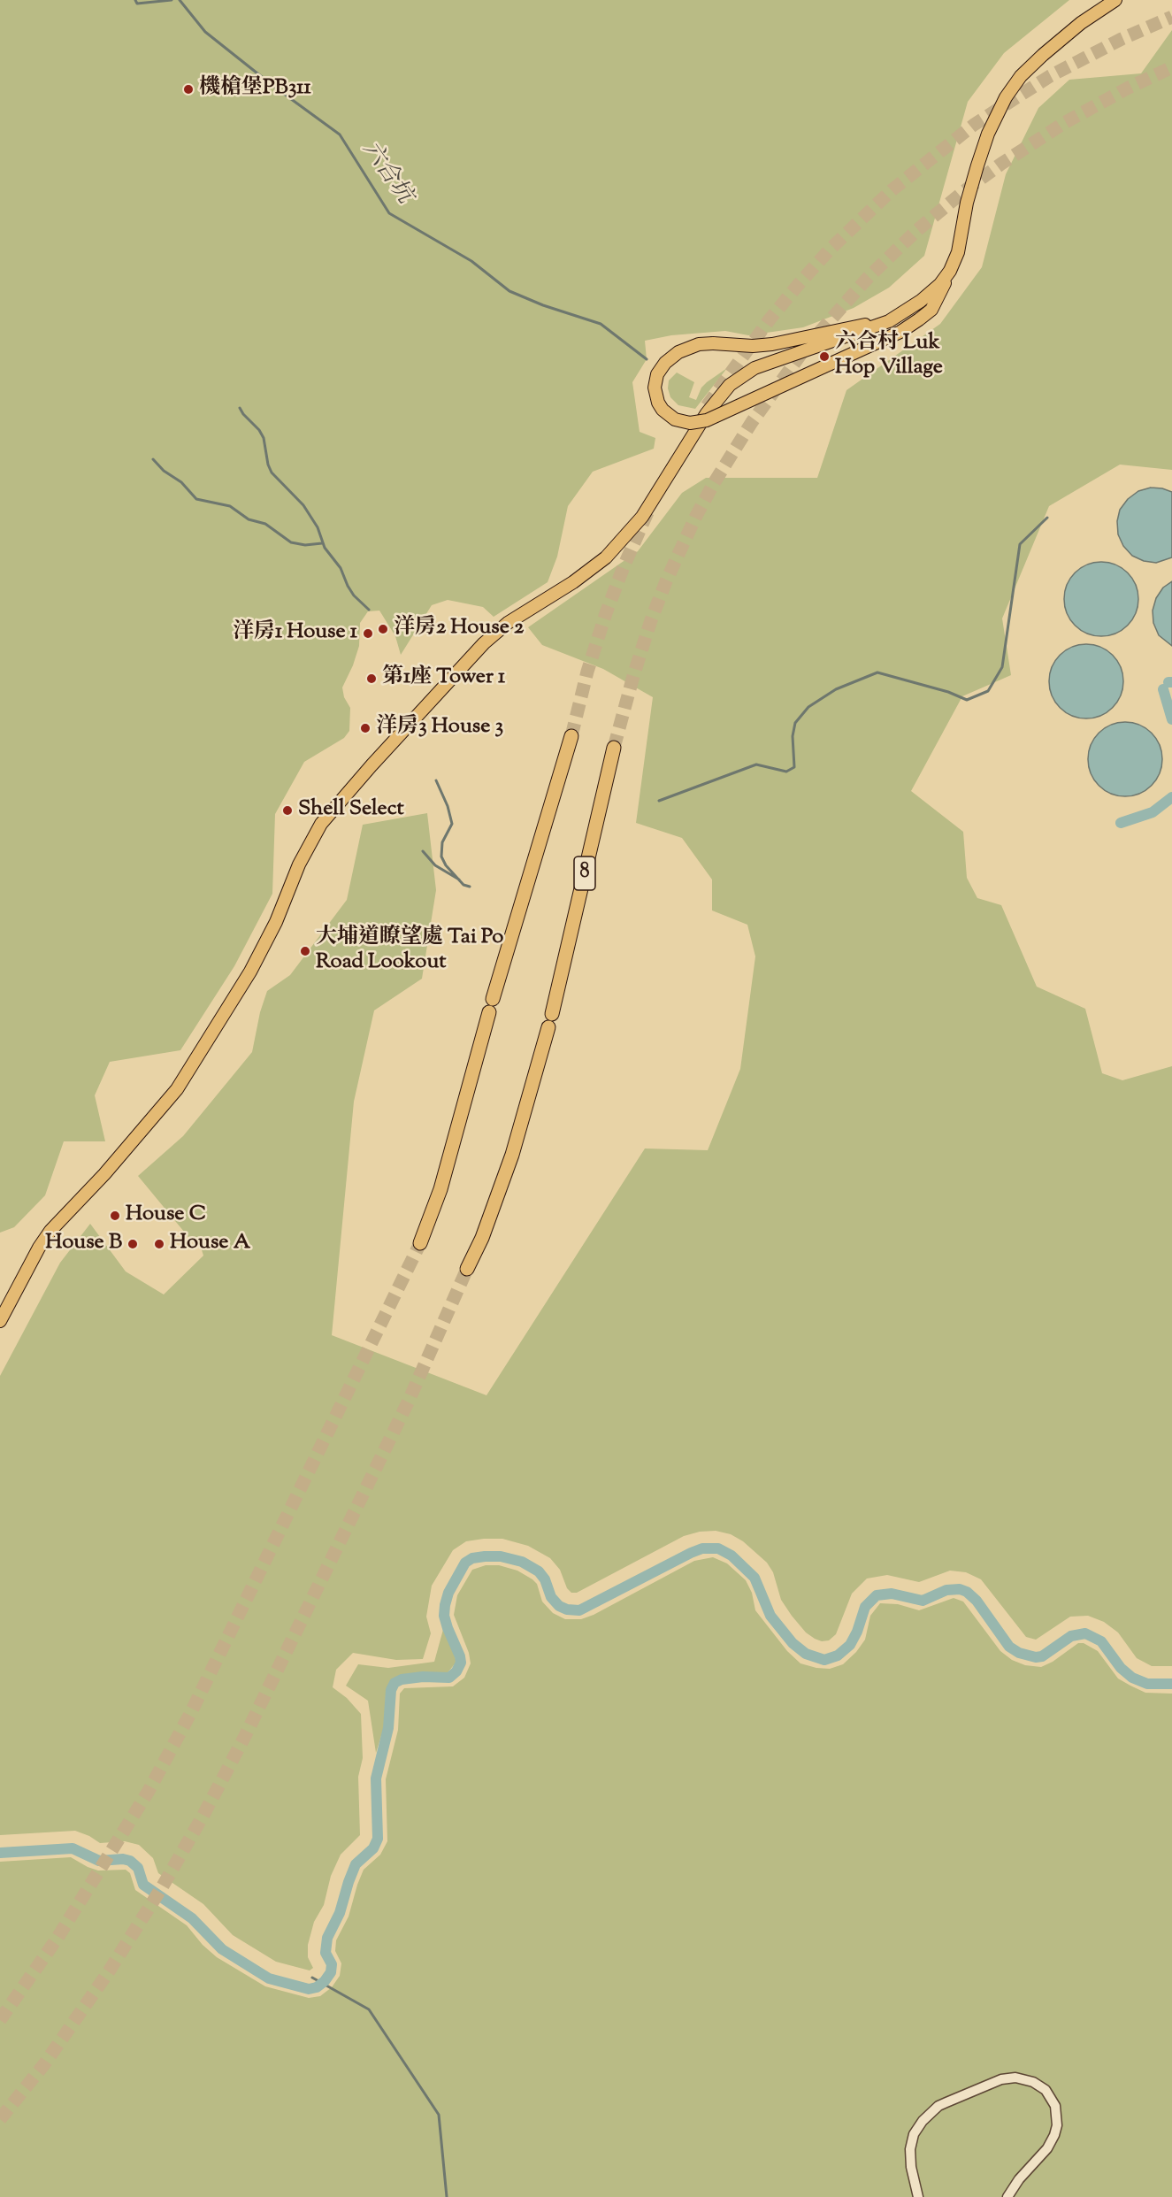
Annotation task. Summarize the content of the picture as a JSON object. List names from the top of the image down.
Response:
{
  "streets": {
    "highway": ["8"]
  },
  "water": ["六合坑"],
  "places": [
    "機槍堡PB311",
    "六合村 Luk Hop Village",
    "洋房2 House 2",
    "洋房1 House 1",
    "第1座 Tower 1",
    "洋房3 House 3",
    "Shell Select",
    "大埔道瞭望處 Tai Po Road Lookout",
    "House C",
    "House B",
    "House A"
  ]
}
